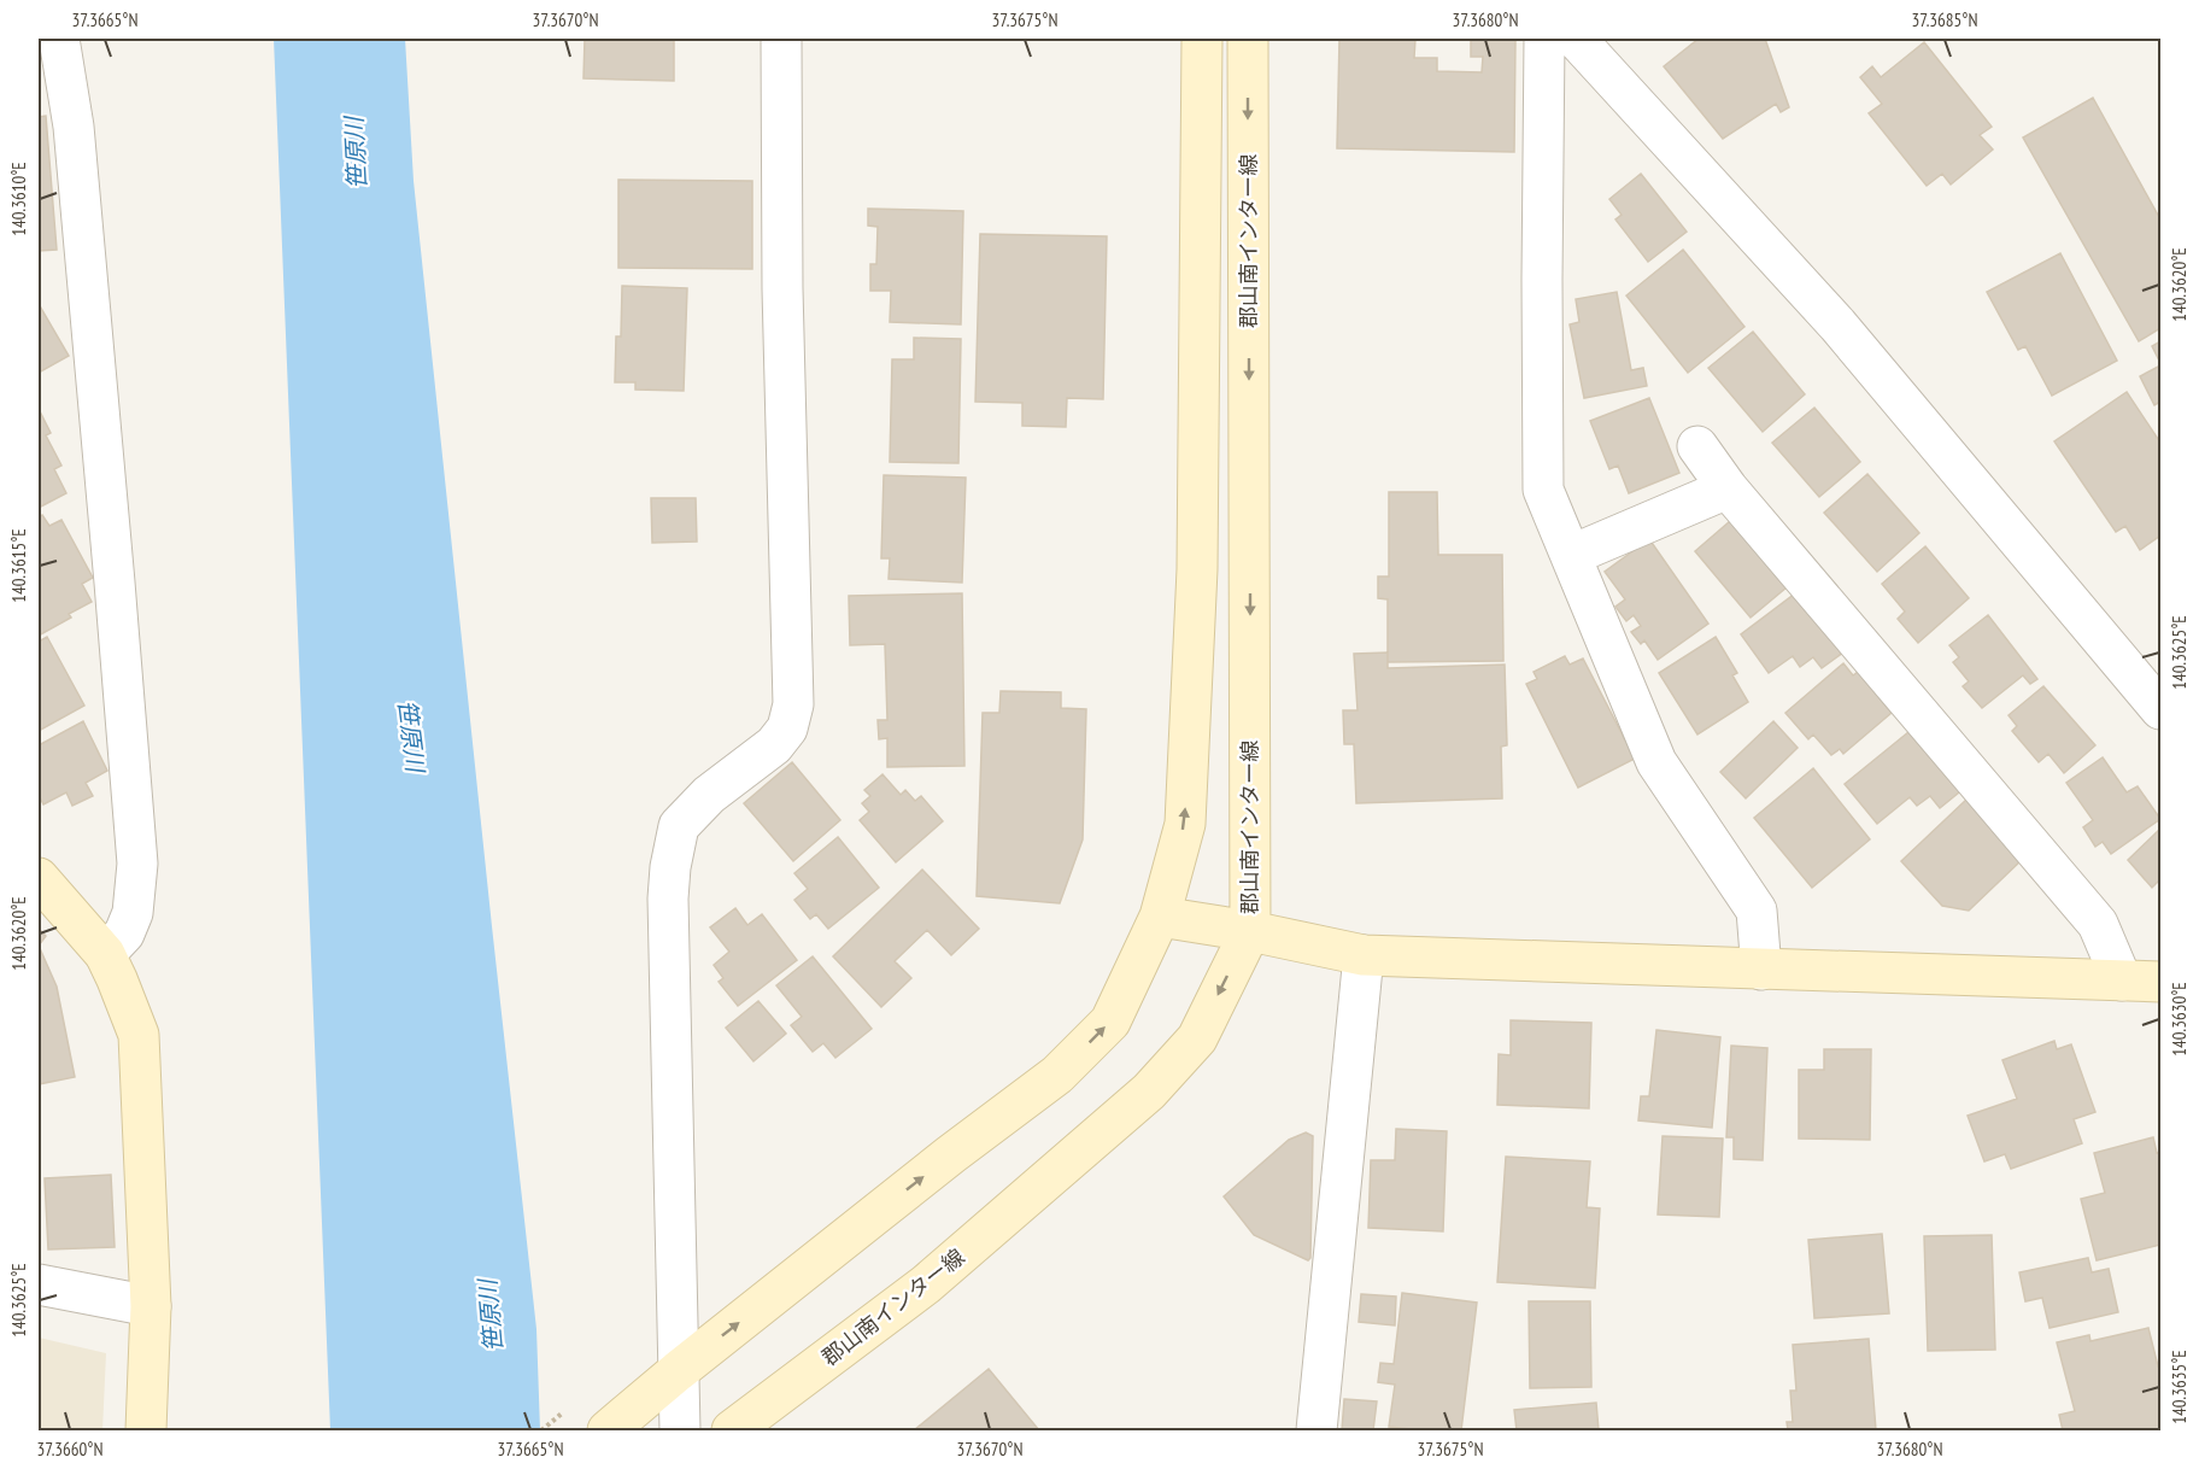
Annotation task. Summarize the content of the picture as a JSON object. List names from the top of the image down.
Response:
{
  "streets": {
    "street": ["郡山南インター線"]
  },
  "water": ["笹原川"],
  "coordinates": [
    "37.3665°N",
    "37.3670°N",
    "37.3675°N",
    "37.3680°N",
    "37.3685°N",
    "140.3610°E",
    "140.3620°E",
    "140.3615°E",
    "140.3625°E",
    "140.3630°E",
    "140.3635°E",
    "37.3660°N"
  ]
}
